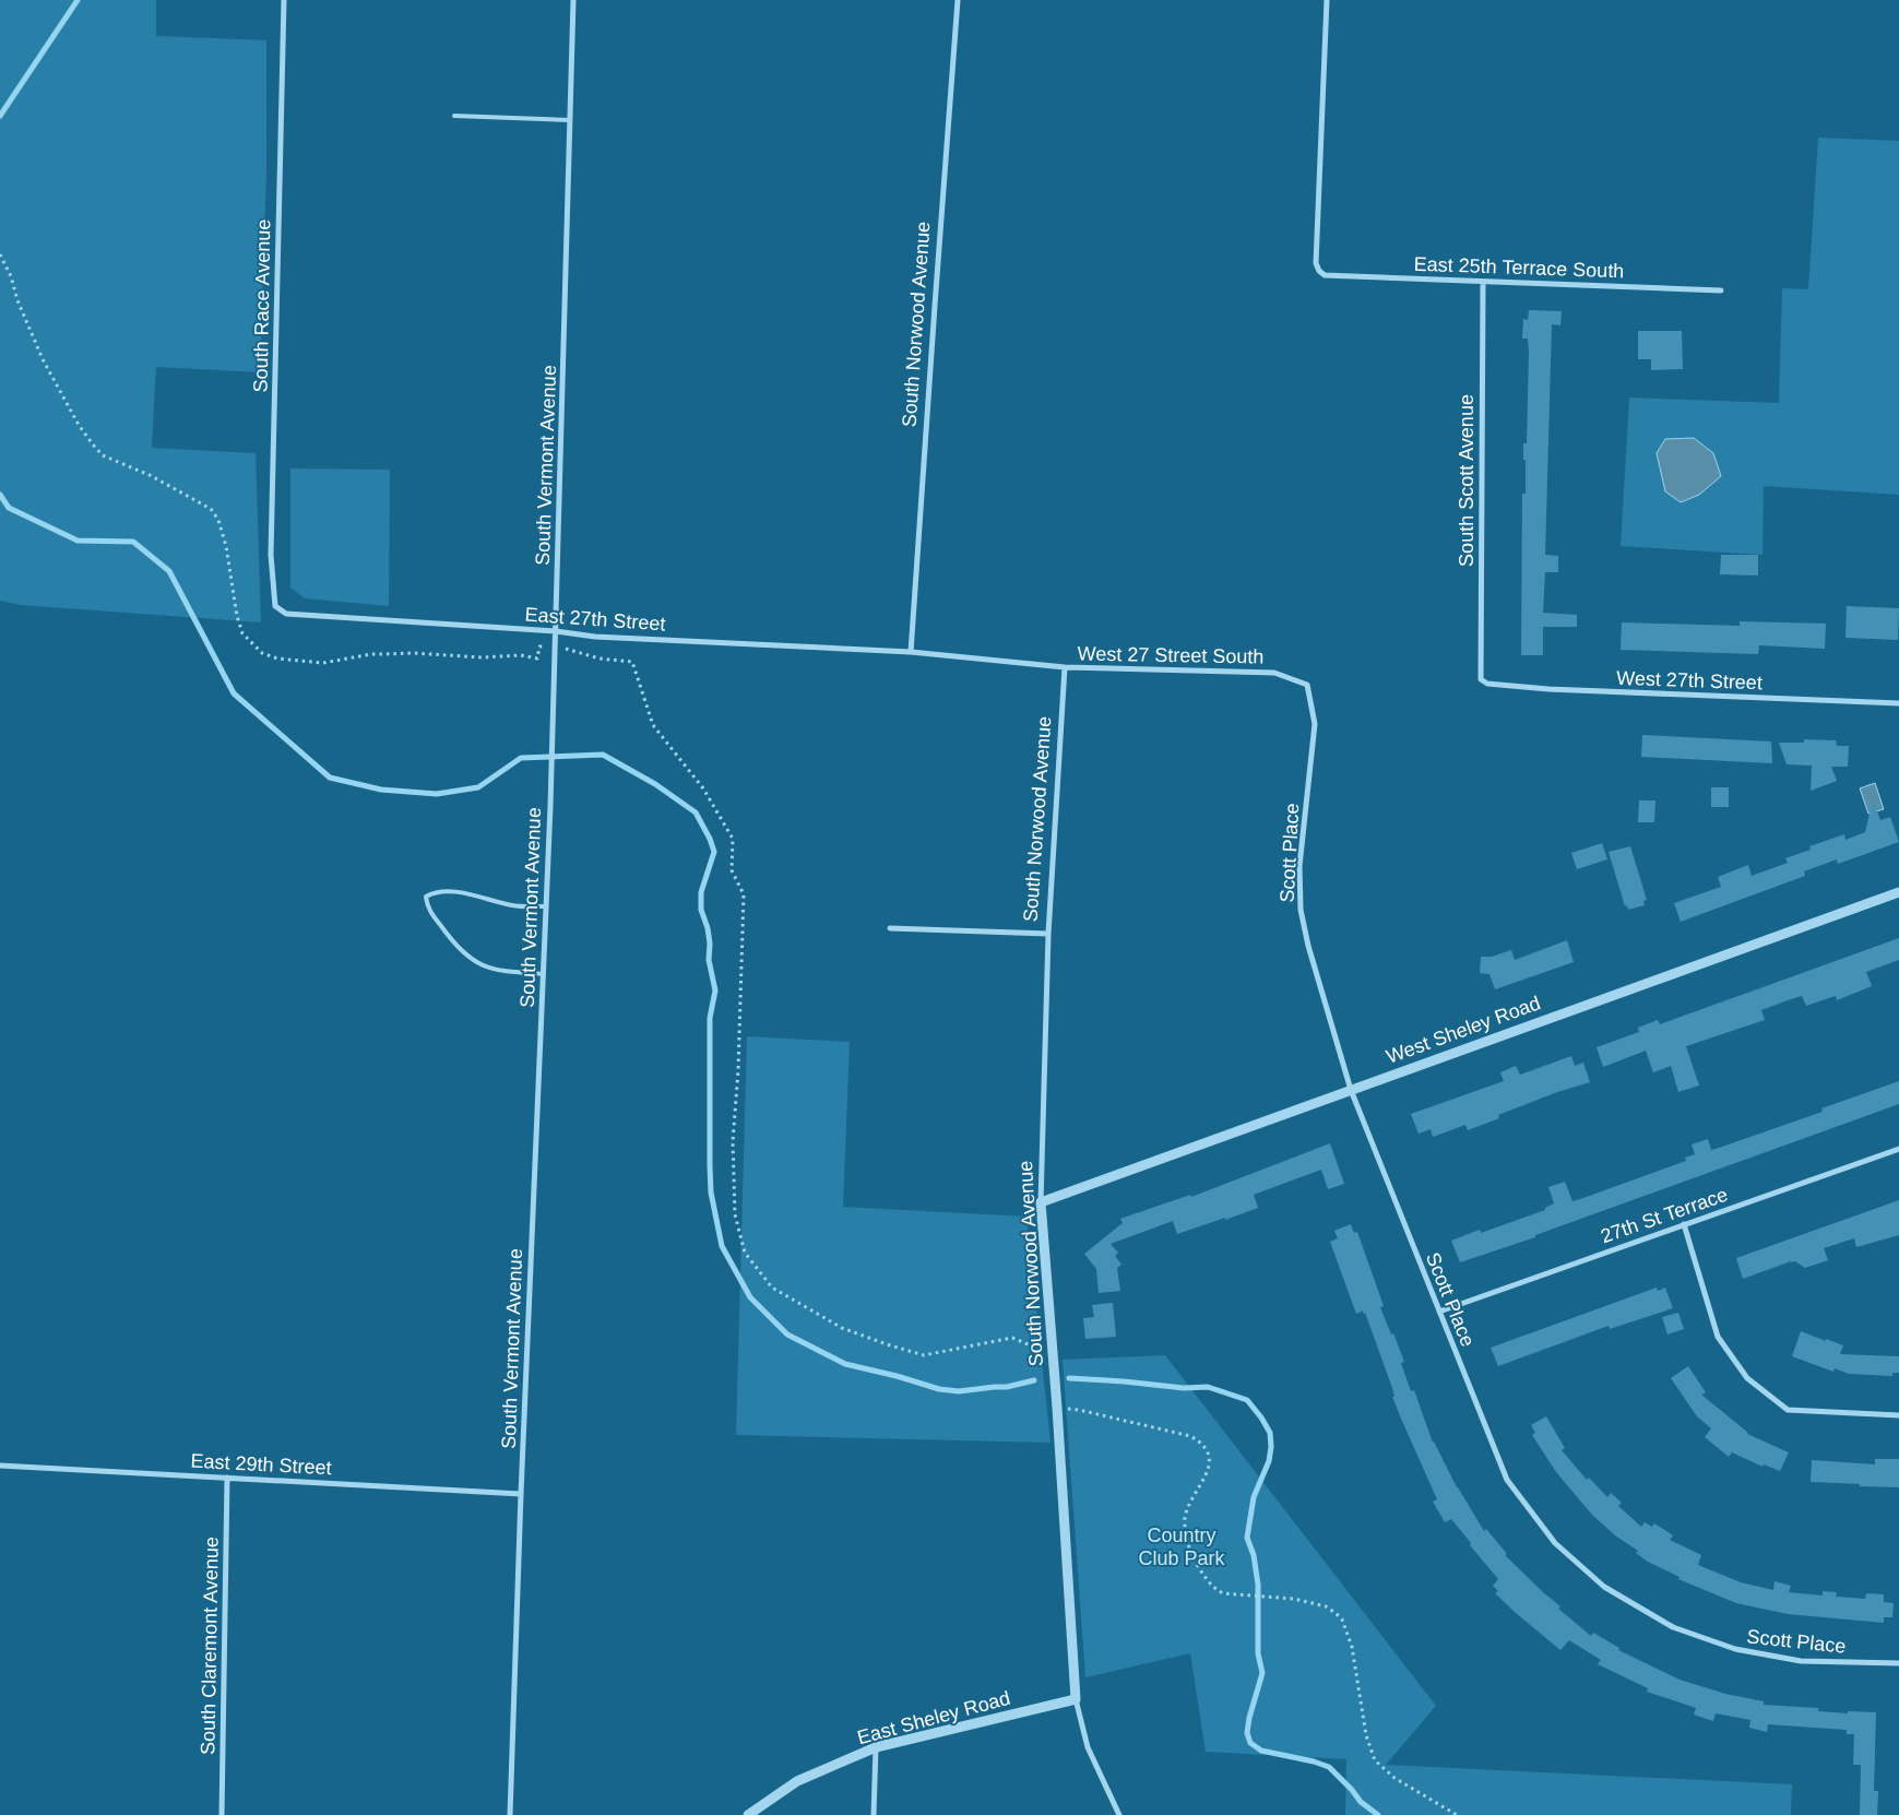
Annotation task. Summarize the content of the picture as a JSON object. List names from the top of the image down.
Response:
{
  "streets": {
    "street": [
      "East 25th Terrace South",
      "South Race Avenue",
      "South Norwood Avenue",
      "South Vermont Avenue",
      "South Scott Avenue",
      "East 27th Street",
      "West 27 Street South",
      "West 27th Street",
      "Scott Place",
      "West Sheley Road",
      "27th St Terrace",
      "East 29th Street",
      "South Claremont Avenue",
      "East Sheley Road"
    ]
  },
  "crossings": [
    ["East 25th Terrace South", "South Scott Avenue"],
    ["South Race Avenue", "East 27th Street"],
    ["South Norwood Avenue", "East 27th Street"],
    ["South Norwood Avenue", "West 27 Street South"],
    ["South Norwood Avenue", "West Sheley Road"],
    ["South Norwood Avenue", "East Sheley Road"],
    ["South Vermont Avenue", "East 27th Street"],
    ["South Vermont Avenue", "East 29th Street"],
    ["South Scott Avenue", "West 27th Street"],
    ["East 27th Street", "West 27 Street South"],
    ["West 27 Street South", "Scott Place"],
    ["Scott Place", "West Sheley Road"],
    ["Scott Place", "27th St Terrace"],
    ["East 29th Street", "South Claremont Avenue"]
  ],
  "parks": ["Country Club Park"]
}
